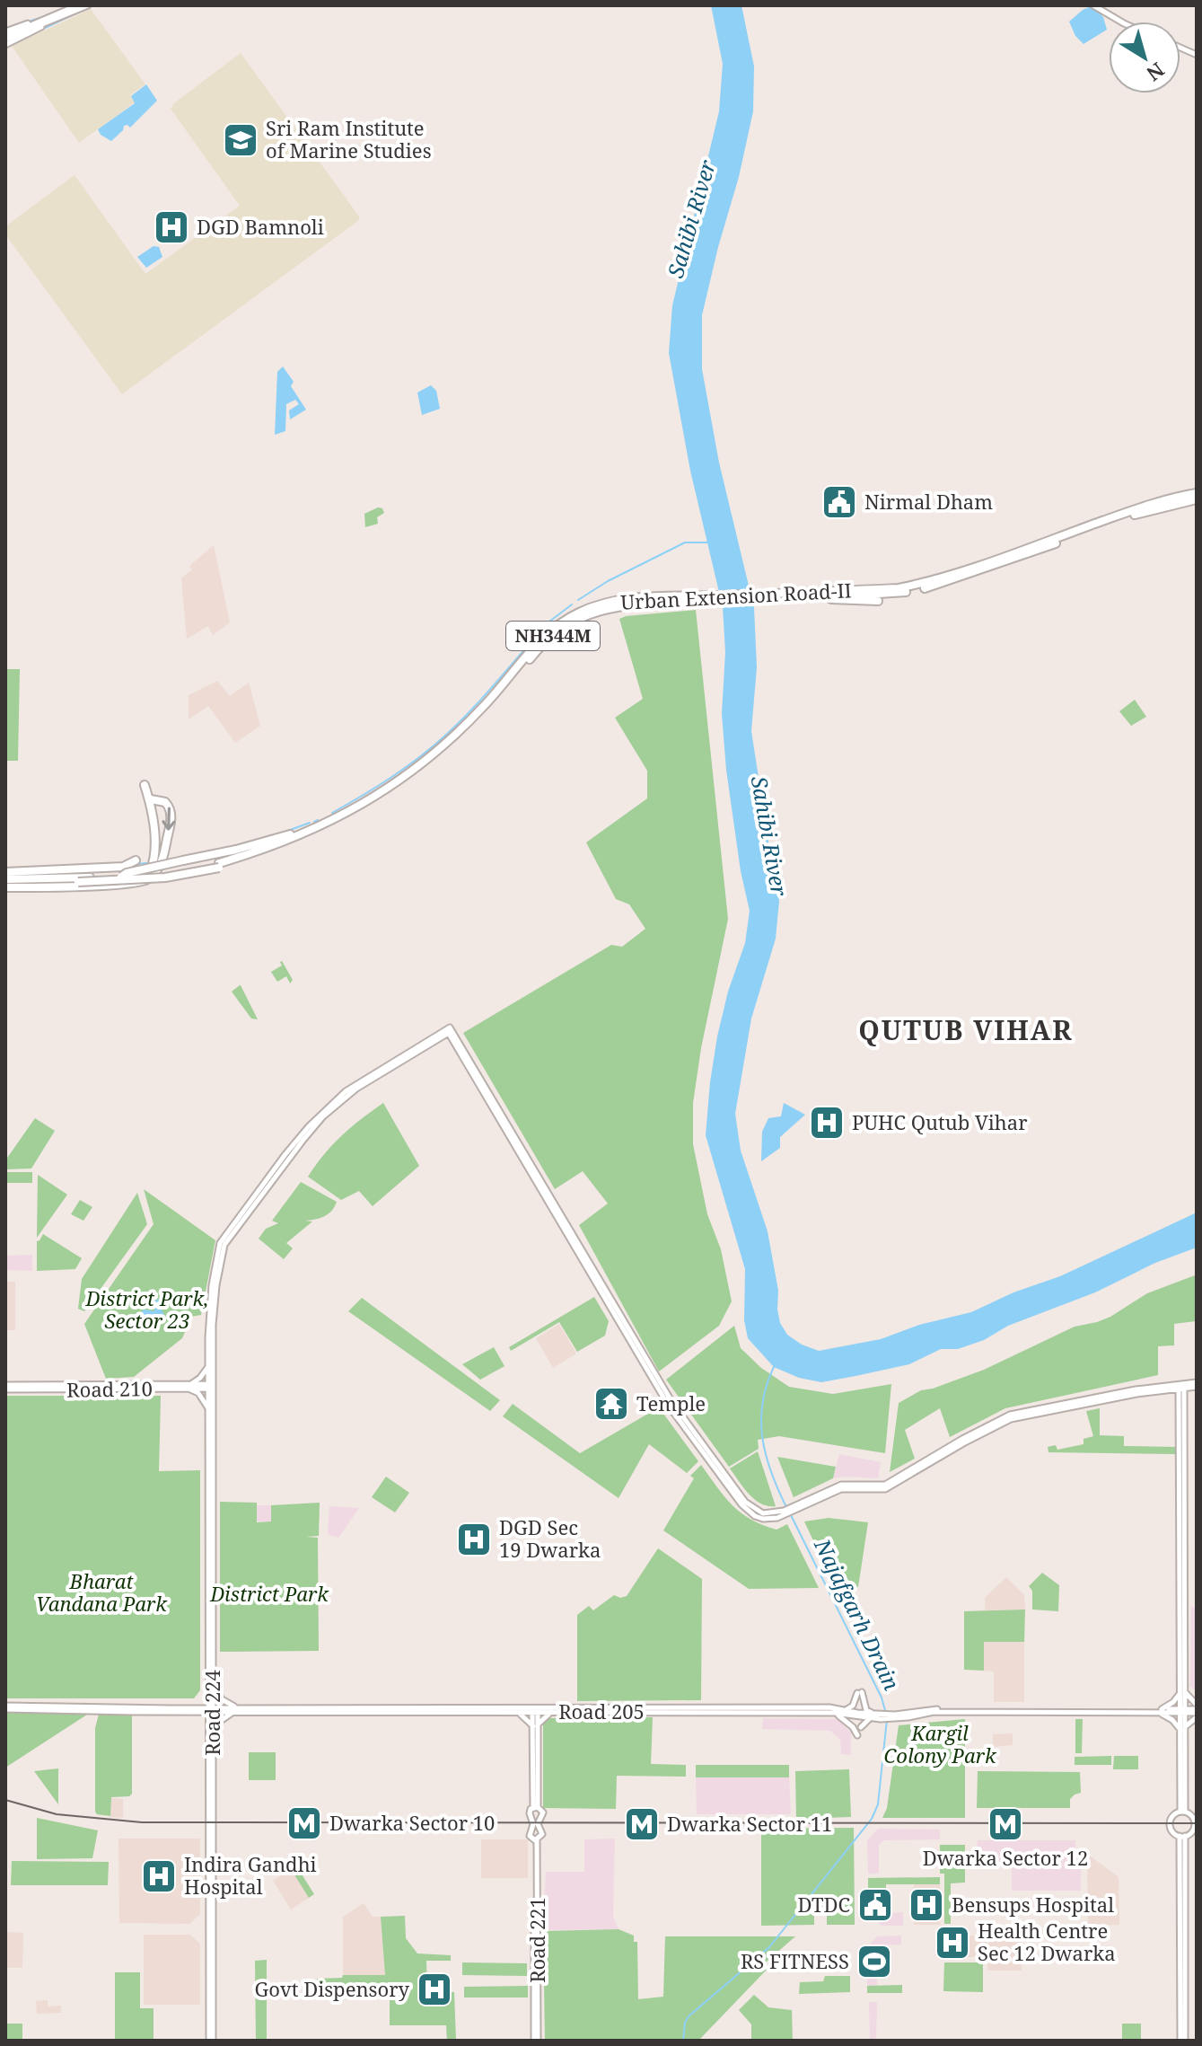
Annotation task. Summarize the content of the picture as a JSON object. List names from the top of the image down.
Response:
{
  "streets": {
    "highway": ["Urban Extension Road-II", "NH344M"],
    "main road": [
      "Road 210",
      "Road 205",
      "Road 224",
      "Road 221"
    ]
  },
  "crossings": [
    ["Road 210", "Road 224"],
    ["Road 205", "Road 224"]
  ],
  "districts": ["QUTUB VIHAR"],
  "water": ["Sahibi River", "Najafgarh Drain"],
  "parks": [
    "District Park, Sector 23",
    "Bharat Vandana Park",
    "District Park",
    "Kargil Colony Park"
  ],
  "places": {
    "school or university": ["Sri Ram Institute of Marine Studies"],
    "hospital": [
      "DGD Bamnoli",
      "PUHC Qutub Vihar",
      "DGD Sec 19 Dwarka",
      "Indira Gandhi Hospital",
      "Bensups Hospital",
      "Health Centre Sec 12 Dwarka",
      "Govt Dispensory"
    ],
    "public building": ["Nirmal Dham", "DTDC"],
    "temple": ["Temple"],
    "metro station": ["Dwarka Sector 10", "Dwarka Sector 11", "Dwarka Sector 12"],
    "sports": ["RS FITNESS"]
  },
  "north": "bottom right"
}
